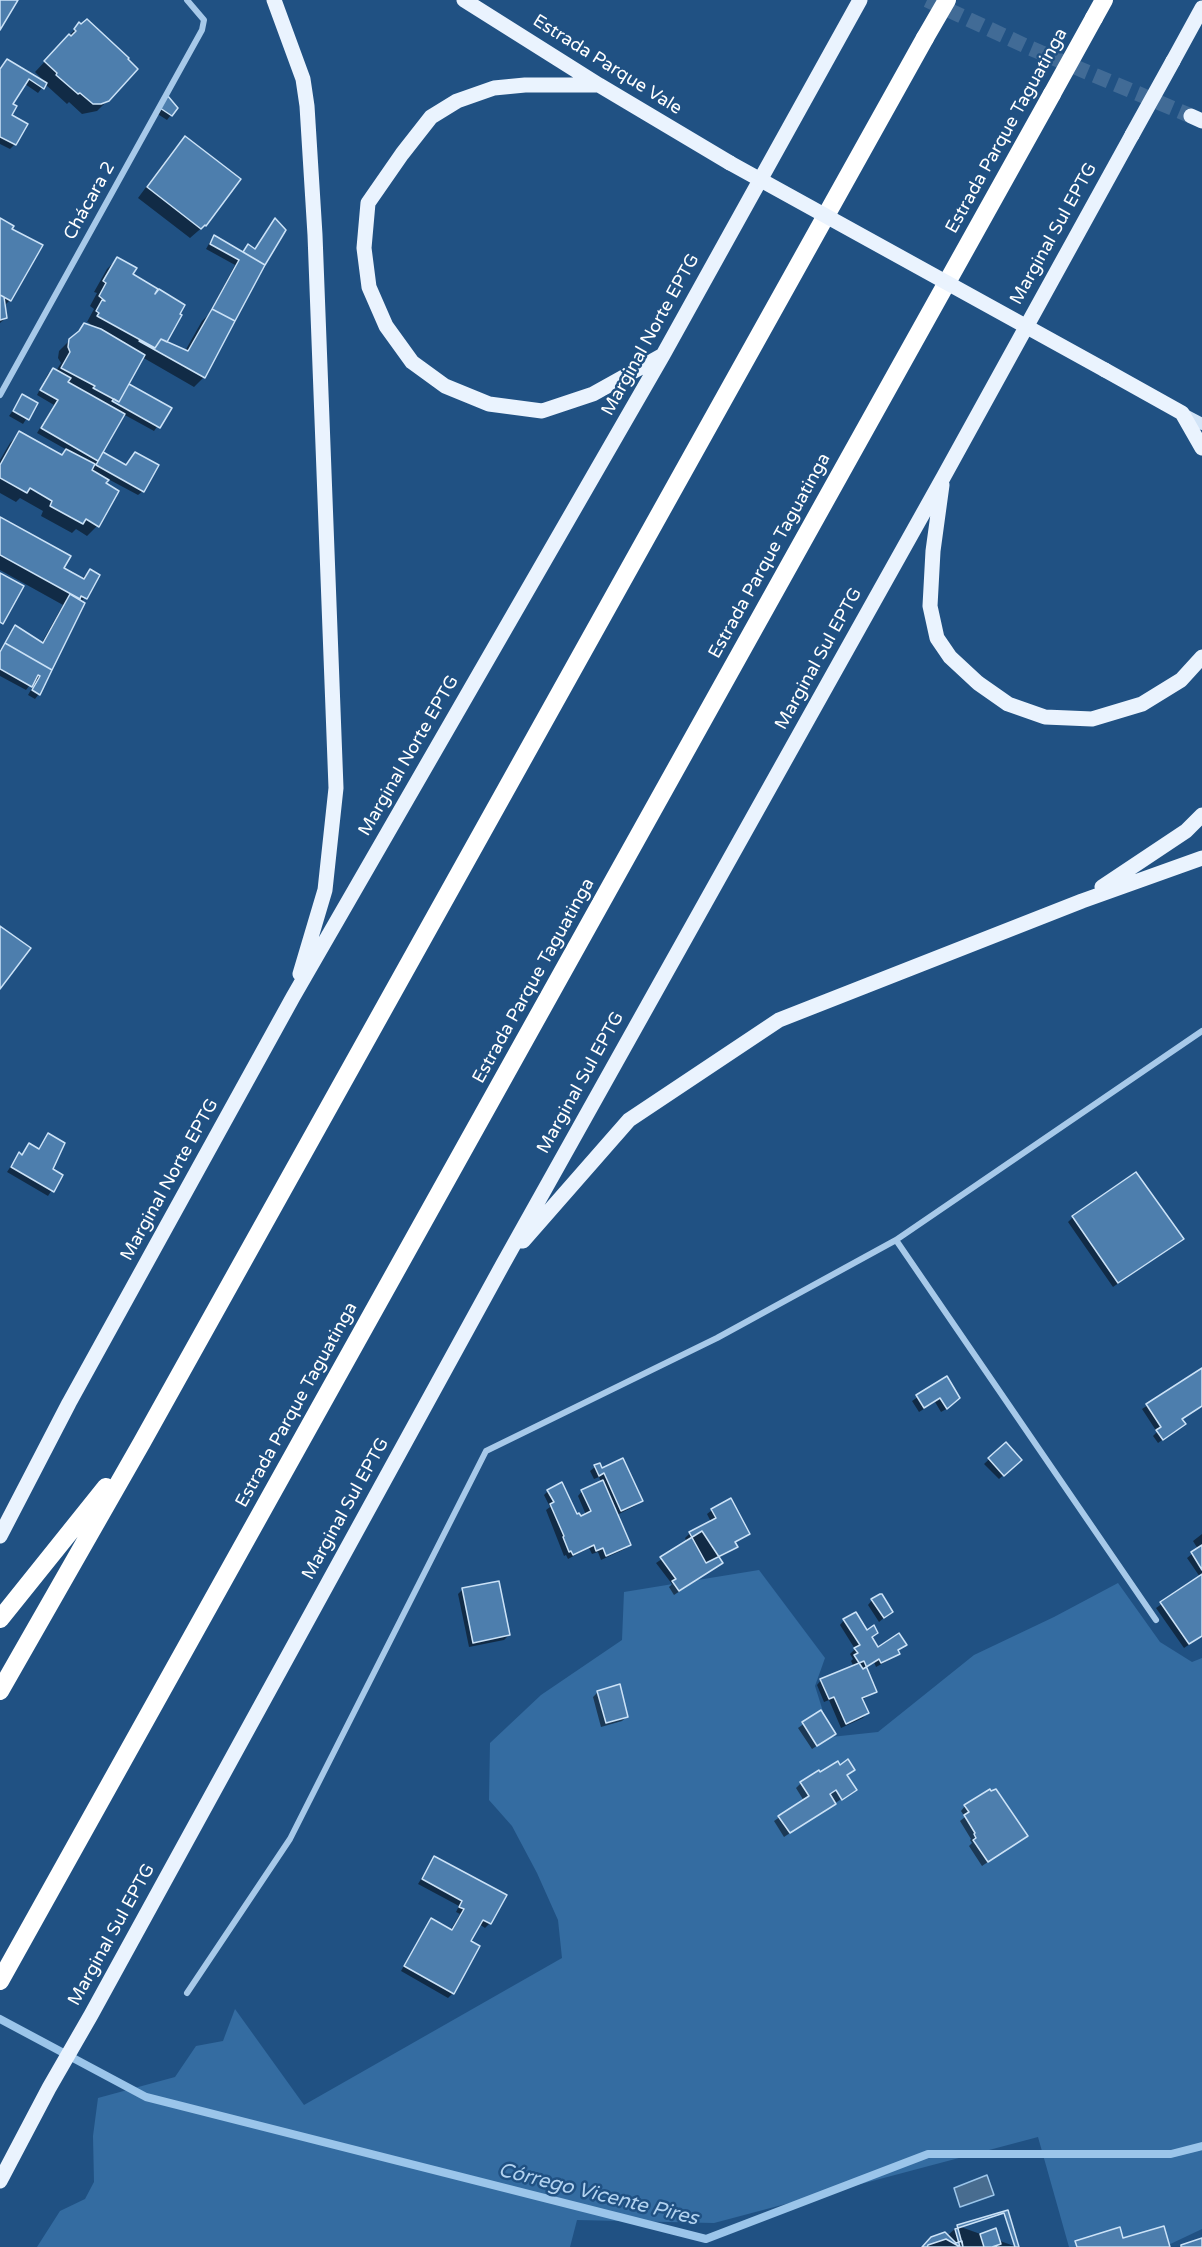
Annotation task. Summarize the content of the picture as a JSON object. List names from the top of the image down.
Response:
{
  "streets": {
    "highway": ["Estrada Parque Taguatinga"],
    "main road": ["Estrada Parque Vale", "Marginal Sul EPTG", "Marginal Norte EPTG"],
    "street": ["Chácara 2"]
  },
  "water": ["Córrego Vicente Pires"]
}
